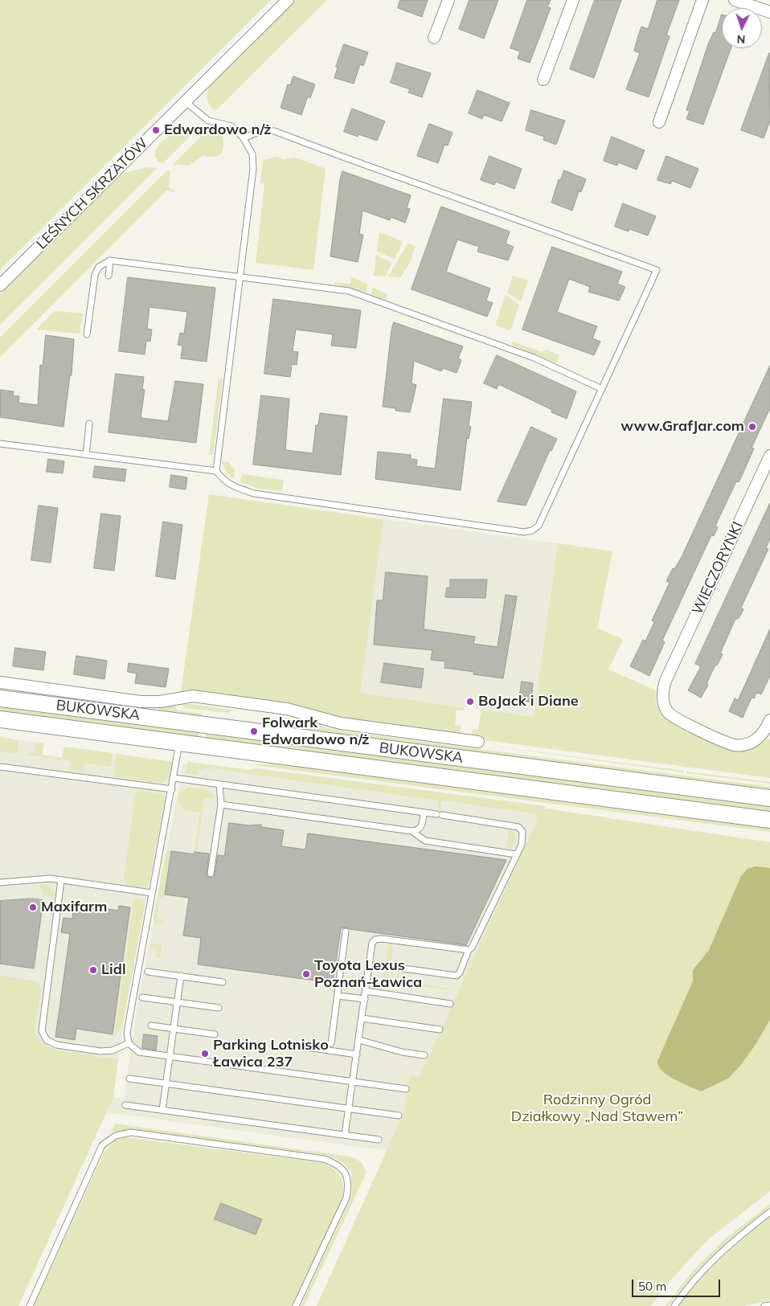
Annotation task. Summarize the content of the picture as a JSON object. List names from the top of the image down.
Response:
{
  "streets": {
    "main road": ["BUKOWSKA"],
    "street": ["LEŚNYCH SKRZATÓW", "WIECZORYNKI"]
  },
  "parks": ["Rodzinny Ogród Działkowy „Nad Stawem”"],
  "places": [
    "Edwardowo n/ż",
    "www.GrafJar.com",
    "BoJack i Diane",
    "Folwark Edwardowo n/ż",
    "Maxifarm",
    "Lidl",
    "Toyota Lexus Poznań-Ławica",
    "Parking Lotnisko Ławica 237"
  ],
  "scale_bar": "50 m",
  "north": "bottom"
}
